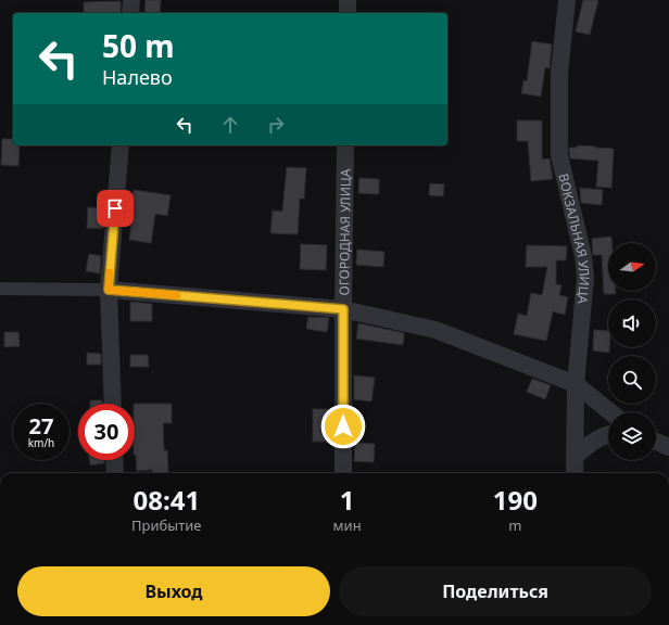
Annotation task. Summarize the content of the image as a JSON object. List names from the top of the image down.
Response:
{
  "streets": {
    "street": ["ОГОРОДНАЯ УЛИЦА", "ВОКЗАЛЬНАЯ УЛИЦА"]
  },
  "north": "right",
  "page": {
    "turn": ["50 m", "Налево"],
    "speed": "27 km/h",
    "limit": "30",
    "eta": [
      "08:41",
      "Прибытие",
      "1",
      "мин",
      "190",
      "m"
    ],
    "buttons": ["Выход", "Поделиться"]
  }
}
